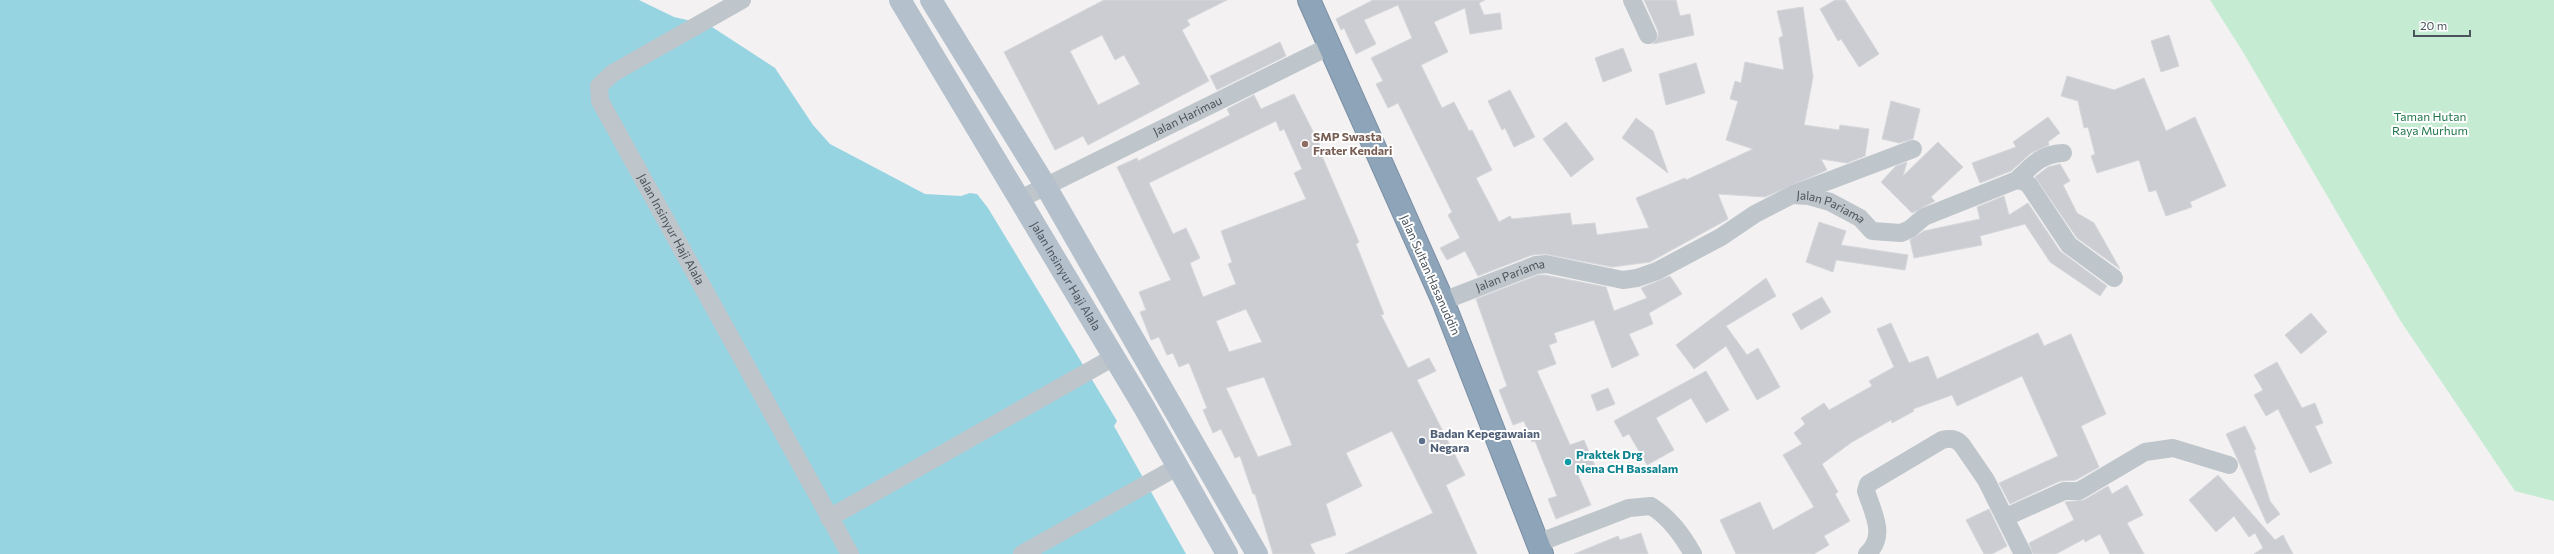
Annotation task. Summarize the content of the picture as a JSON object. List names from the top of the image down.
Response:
{
  "streets": {
    "highway": ["Jalan Sultan Hasanuddin"],
    "main road": ["Jalan Insinyur Haji Alala"],
    "street": ["Jalan Harimau", "Jalan Pariama"]
  },
  "crossings": [
    ["Jalan Harimau", "Jalan Insinyur Haji Alala"],
    ["Jalan Harimau", "Jalan Sultan Hasanuddin"],
    ["Jalan Pariama", "Jalan Sultan Hasanuddin"]
  ],
  "parks": ["Taman Hutan Raya Murhum"],
  "places": ["SMP Swasta Frater Kendari", "Badan Kepegawaian Negara", "Praktek Drg Nena CH Bassalam"],
  "scale_bar": "20 m"
}
